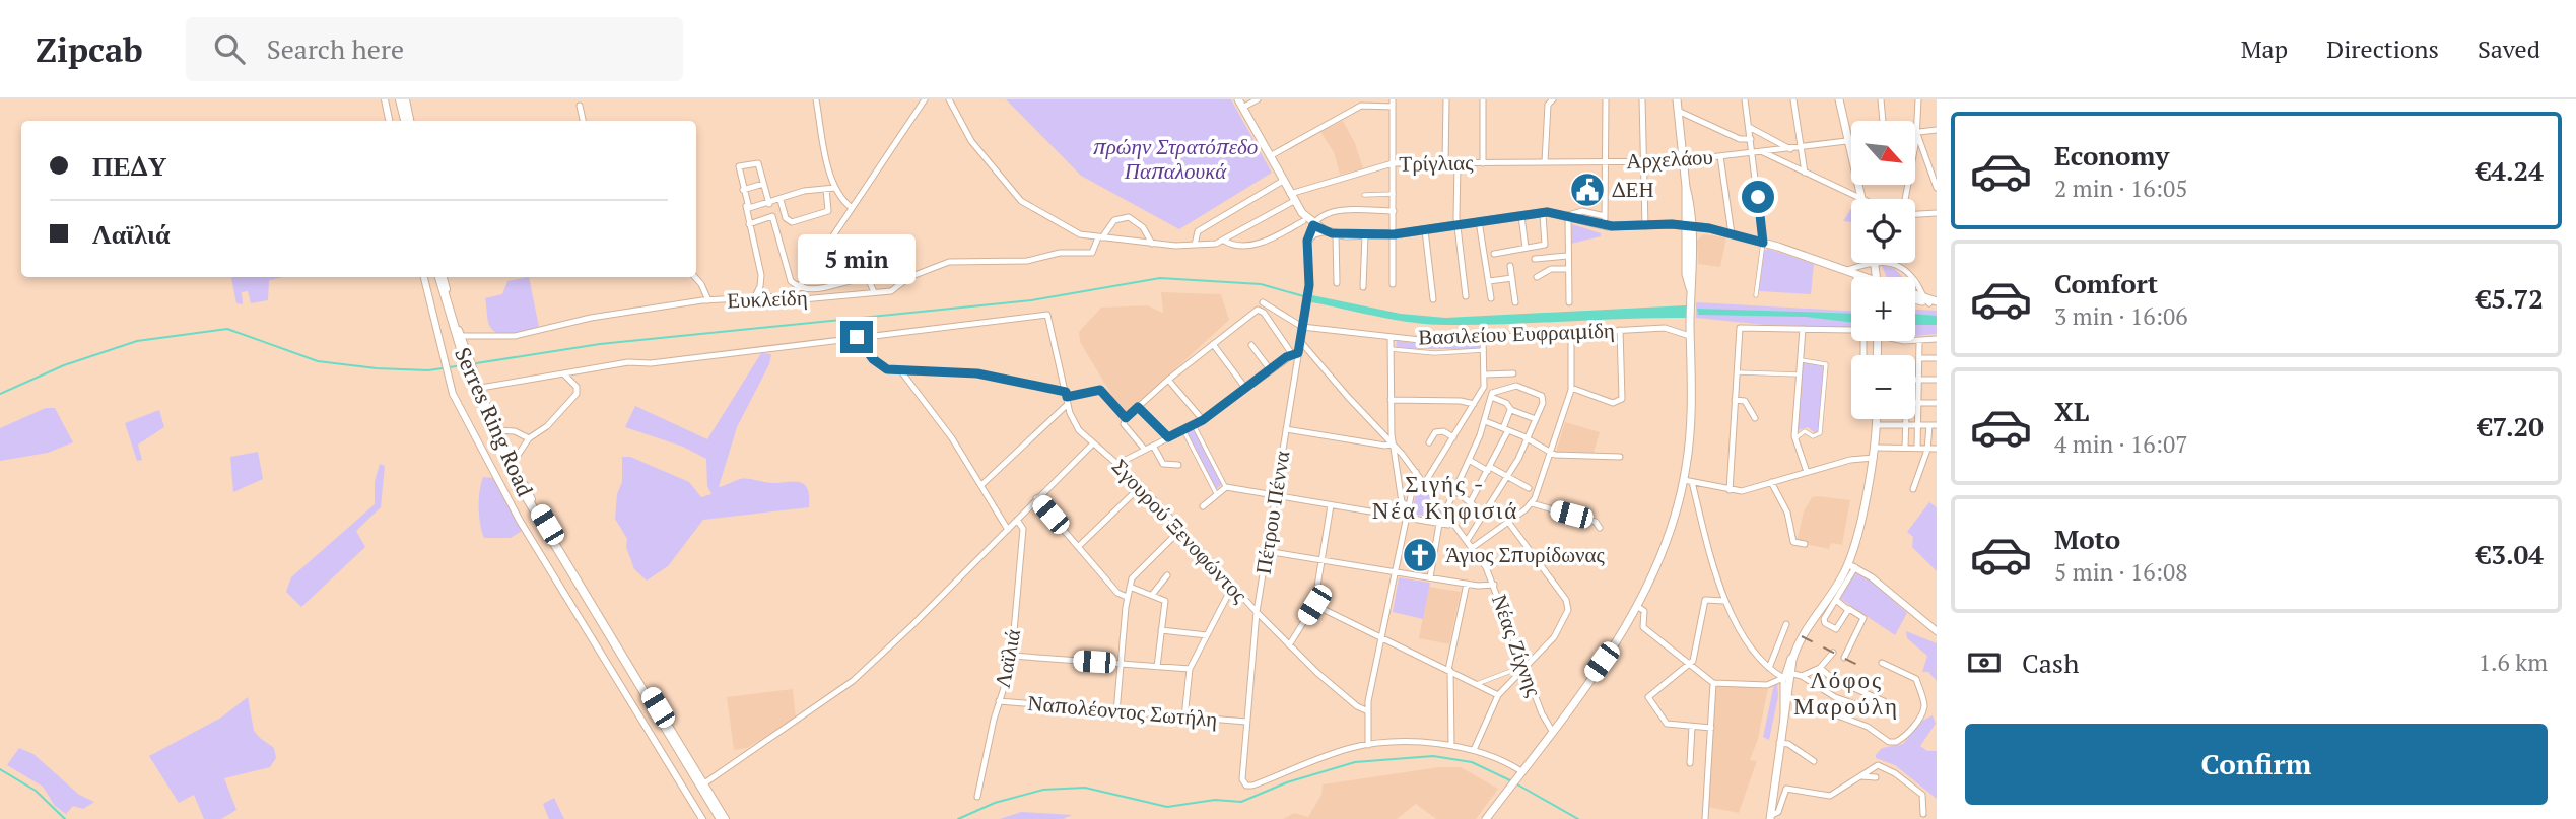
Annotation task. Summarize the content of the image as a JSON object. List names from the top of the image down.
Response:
{
  "streets": {
    "main road": ["Serres Ring Road"],
    "street": [
      "Αρχελάου",
      "Τρίγλιας",
      "Ευκλείδη",
      "Βασιλείου Ευφραιμίδη",
      "Πέτρου Πέννα",
      "Σγουρού Ξενοφώντος",
      "Νέας Ζίχνης",
      "Λαϊλιά",
      "Ναπολέοντος Σωτήλη"
    ]
  },
  "crossings": [
    ["Αρχελάου", "Τρίγλιας"],
    ["Βασιλείου Ευφραιμίδη", "Πέτρου Πέννα"],
    ["Πέτρου Πέννα", "Σγουρού Ξενοφώντος"],
    ["Πέτρου Πέννα", "Νέας Ζίχνης"],
    ["Πέτρου Πέννα", "Ναπολέοντος Σωτήλη"],
    ["Λαϊλιά", "Ναπολέοντος Σωτήλη"]
  ],
  "districts": ["Σιγής - Νέα Κηφισιά", "Λόφος Μαρούλη"],
  "parks": ["πρώην Στρατόπεδο Παπαλουκά"],
  "places": {
    "public building": ["ΔΕΗ"],
    "church": ["Άγιος Σπυρίδωνας"]
  },
  "north": "bottom right",
  "page": {
    "header": "Zipcab",
    "search": "Search here",
    "nav": ["Map", "Directions", "Saved"],
    "list": [
      {
        "name": "Economy",
        "note": "2 min · 16:05",
        "value": "€4.24"
      },
      {
        "name": "Comfort",
        "note": "3 min · 16:06",
        "value": "€5.72"
      },
      {
        "name": "XL",
        "note": "4 min · 16:07",
        "value": "€7.20"
      },
      {
        "name": "Moto",
        "note": "5 min · 16:08",
        "value": "€3.04"
      }
    ],
    "map_buttons": ["+", "−"],
    "banner": ["ΠΕΔΥ", "Λαϊλιά"],
    "bubble": "5 min",
    "pay": ["Cash", "1.6 km"],
    "buttons": "Confirm"
  }
}
